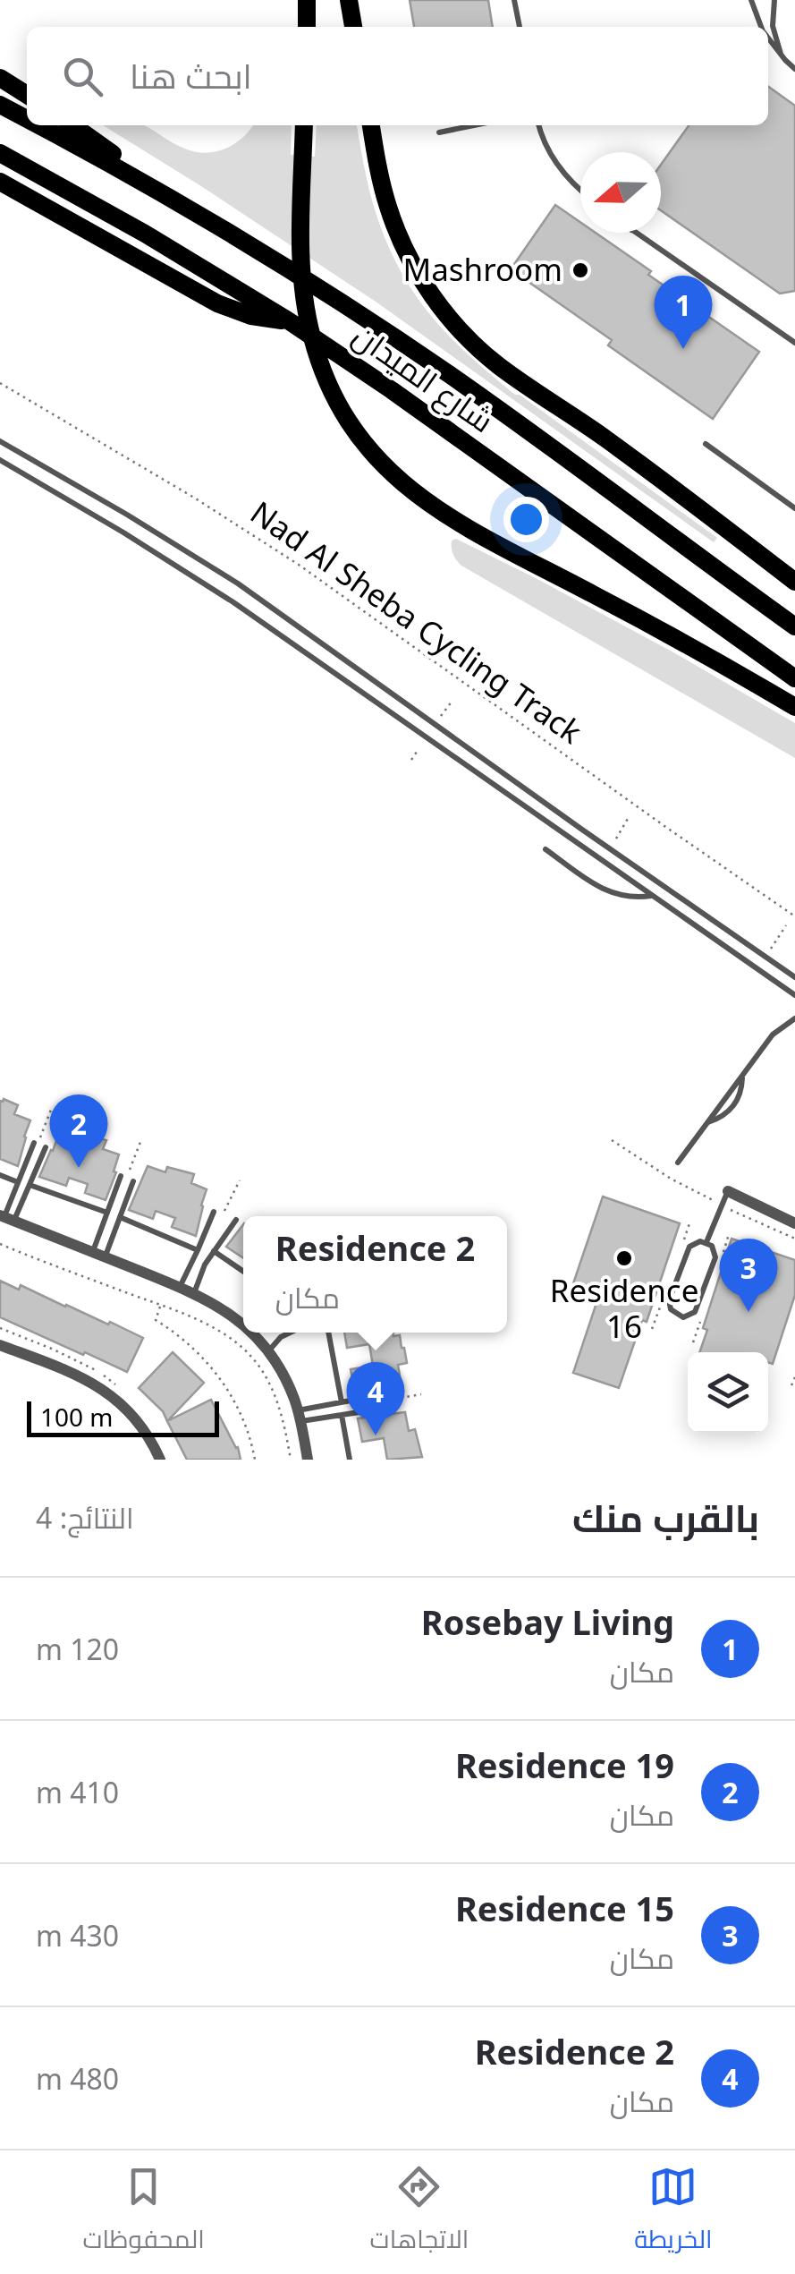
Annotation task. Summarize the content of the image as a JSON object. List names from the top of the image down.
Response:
{
  "streets": {
    "main road": ["شارع الميدان"],
    "path": ["Nad Al Sheba Cycling Track"]
  },
  "places": ["Mashroom", "Residence 16"],
  "scale_bar": "100 m",
  "north": "left",
  "page": {
    "search": "ابحث هنا",
    "pins": [
      "1",
      "2",
      "3",
      "4"
    ],
    "popup": ["Residence 2", "مكان"],
    "scale": "100 m",
    "heading": ["بالقرب منك", "النتائج: 4"],
    "list": [
      {
        "mark": "1",
        "name": "Rosebay Living",
        "note": "مكان",
        "value": "120 m"
      },
      {
        "mark": "2",
        "name": "Residence 19",
        "note": "مكان",
        "value": "410 m"
      },
      {
        "mark": "3",
        "name": "Residence 15",
        "note": "مكان",
        "value": "430 m"
      },
      {
        "mark": "4",
        "name": "Residence 2",
        "note": "مكان",
        "value": "480 m"
      }
    ],
    "nav": ["الخريطة", "الاتجاهات", "المحفوظات"]
  }
}
